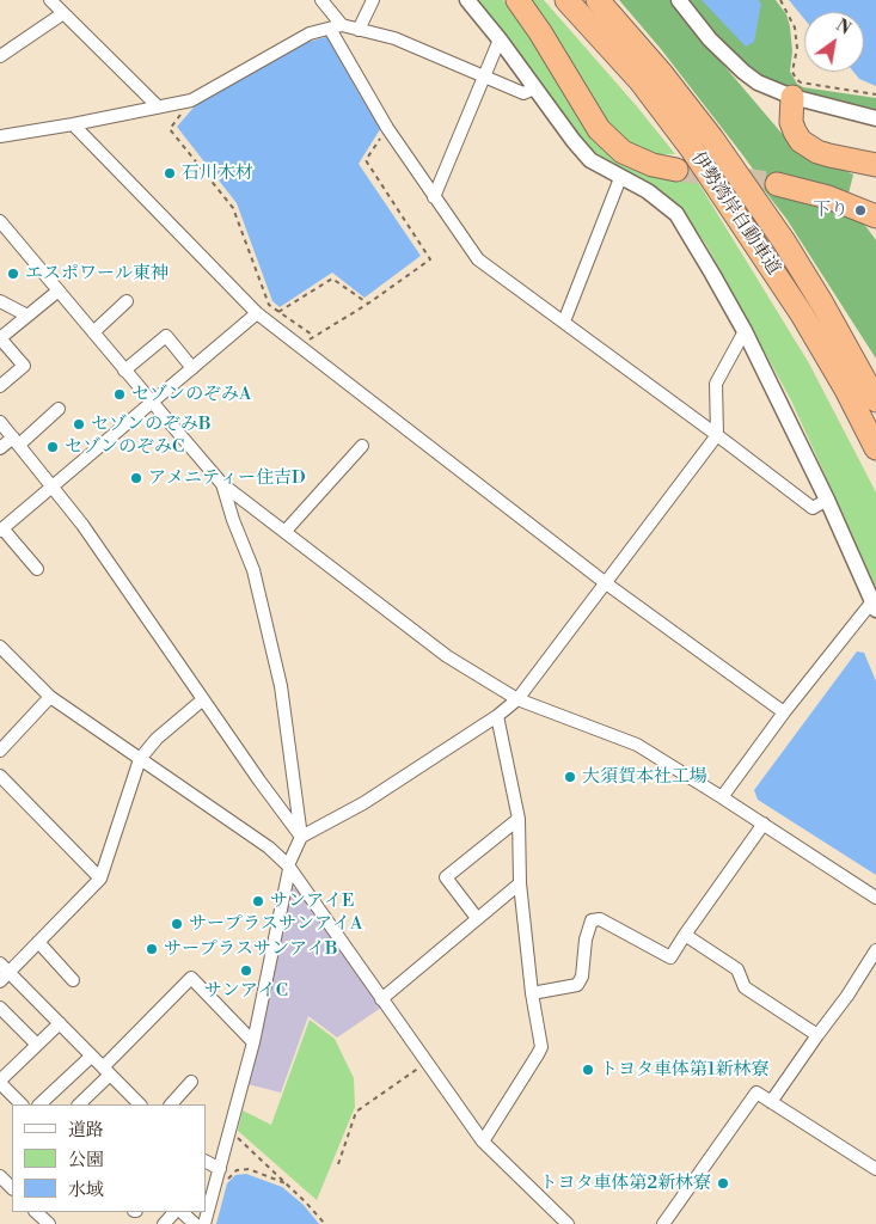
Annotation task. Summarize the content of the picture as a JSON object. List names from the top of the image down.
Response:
{
  "streets": {
    "highway": ["伊勢湾岸自動車道"]
  },
  "places": [
    "石川木材",
    "下り",
    "エスポワール東神",
    "セゾンのぞみA",
    "セゾンのぞみB",
    "セゾンのぞみC",
    "アメニティー住吉D",
    "大須賀本社工場",
    "サンアイE",
    "サープラスサンアイA",
    "サープラスサンアイB",
    "サンアイC",
    "トヨタ車体第1新林寮",
    "トヨタ車体第2新林寮"
  ],
  "legend": ["道路", "公園", "水域"],
  "north": "top right"
}
